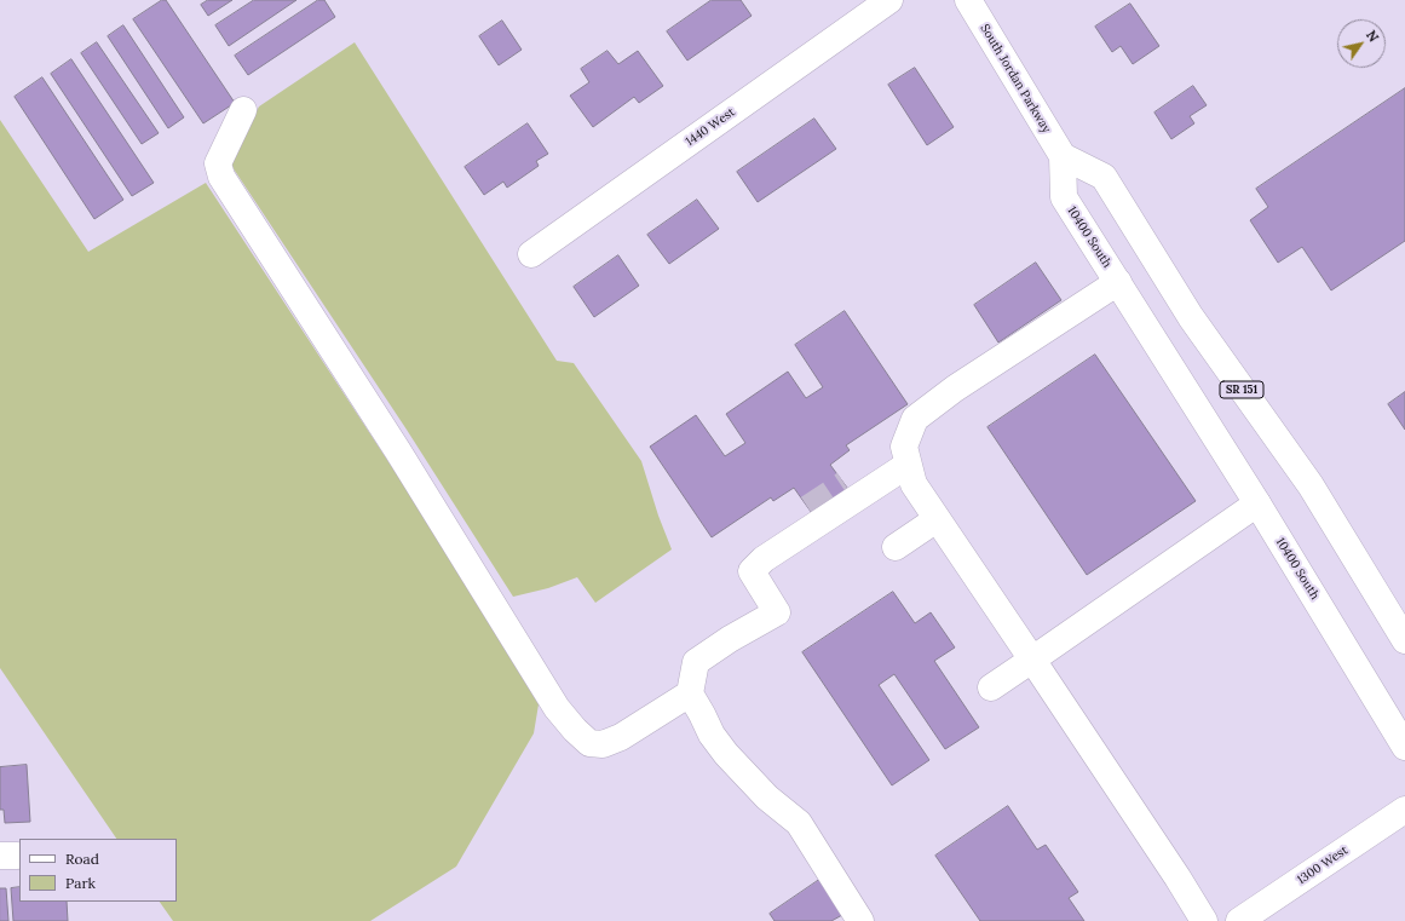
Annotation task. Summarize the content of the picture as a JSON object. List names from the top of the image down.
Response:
{
  "streets": {
    "main road": [
      "South Jordan Parkway",
      "1440 West",
      "10400 South",
      "SR 151",
      "1300 West"
    ]
  },
  "crossings": [
    ["South Jordan Parkway", "10400 South"],
    ["South Jordan Parkway", "SR 151"],
    ["10400 South", "SR 151"]
  ],
  "legend": ["Road", "Park"],
  "north": "top right"
}
